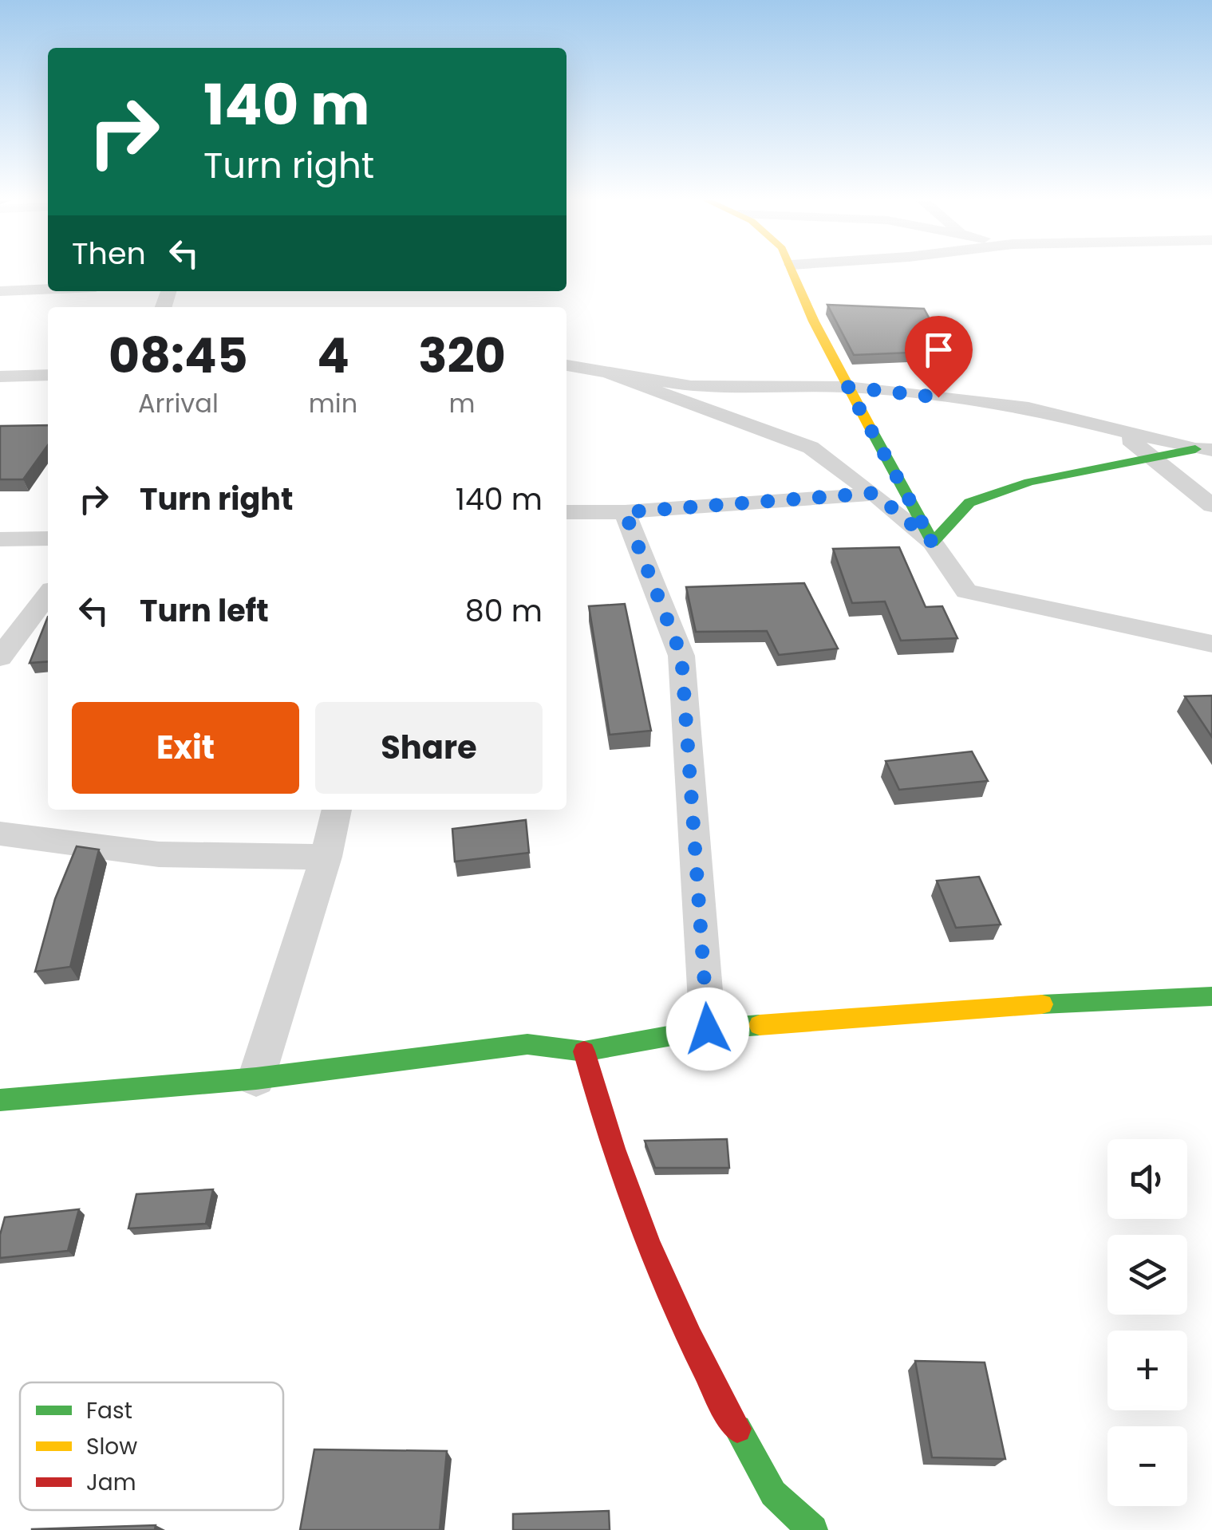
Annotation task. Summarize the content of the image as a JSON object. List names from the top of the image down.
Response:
{
  "legend": ["Fast", "Slow", "Jam"],
  "page": {
    "turn": ["140 m", "Turn right"],
    "then": "Then",
    "eta": [
      "08:45",
      "Arrival",
      "4",
      "min",
      "320",
      "m"
    ],
    "list": [
      {
        "name": "Turn right",
        "value": "140 m"
      },
      {
        "name": "Turn left",
        "value": "80 m"
      }
    ],
    "buttons": ["Exit", "Share"],
    "map_buttons": ["+", "−"]
  }
}
